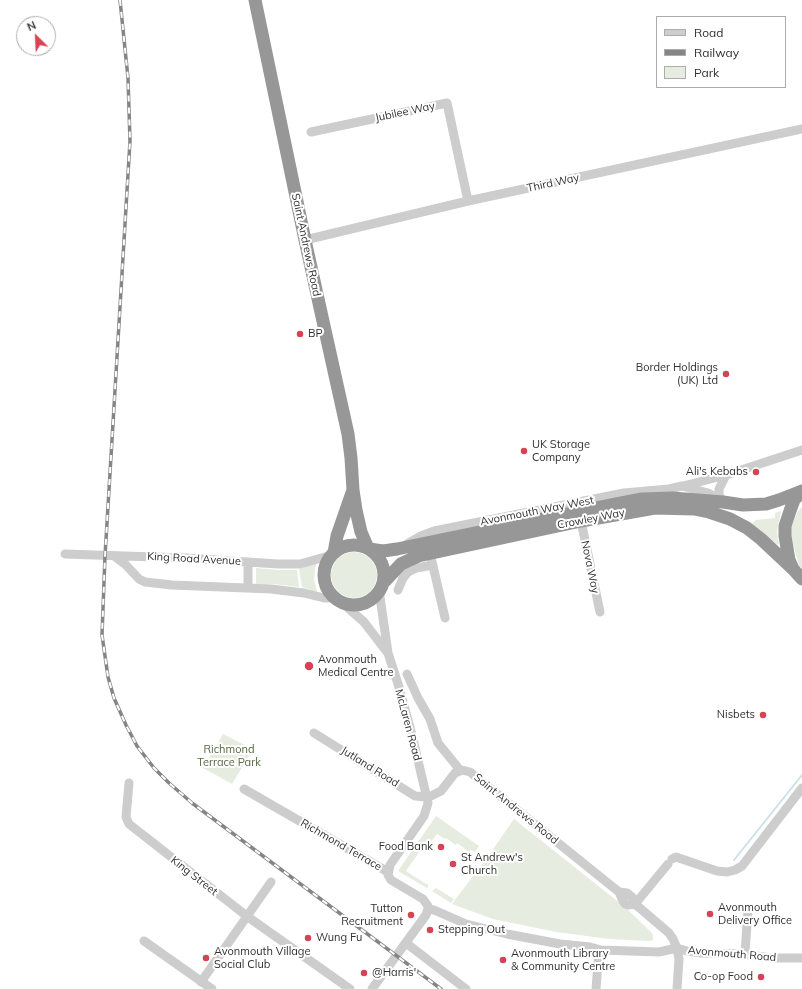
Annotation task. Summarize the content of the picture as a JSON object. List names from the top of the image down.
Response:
{
  "streets": {
    "highway": ["Saint Andrews Road", "Crowley Way"],
    "street": [
      "Jubilee Way",
      "Third Way",
      "Avonmouth Way West",
      "King Road Avenue",
      "Nova Way",
      "McLaren Road",
      "Jutland Road",
      "Richmond Terrace",
      "King Street",
      "Avonmouth Road"
    ]
  },
  "crossings": [
    ["Jubilee Way", "Third Way"],
    ["Third Way", "Saint Andrews Road"],
    ["Saint Andrews Road", "Crowley Way"],
    ["Saint Andrews Road", "King Road Avenue"],
    ["Saint Andrews Road", "McLaren Road"],
    ["Saint Andrews Road", "Avonmouth Road"],
    ["Avonmouth Way West", "Crowley Way"],
    ["Crowley Way", "King Road Avenue"],
    ["Crowley Way", "Nova Way"],
    ["Crowley Way", "McLaren Road"],
    ["King Road Avenue", "McLaren Road"],
    ["McLaren Road", "Jutland Road"],
    ["McLaren Road", "Richmond Terrace"],
    ["Richmond Terrace", "Avonmouth Road"]
  ],
  "parks": ["Richmond Terrace Park"],
  "places": [
    "BP",
    "Border Holdings (UK) Ltd",
    "UK Storage Company",
    "Ali's Kebabs",
    "Avonmouth Medical Centre",
    "Nisbets",
    "Food Bank",
    "St Andrew's Church",
    "Avonmouth Delivery Office",
    "Tutton Recruitment",
    "Stepping Out",
    "Wung Fu",
    "Avonmouth Village Social Club",
    "Avonmouth Library & Community Centre",
    "@Harris'",
    "Co-op Food"
  ],
  "legend": ["Road", "Railway", "Park"],
  "north": "top left"
}
